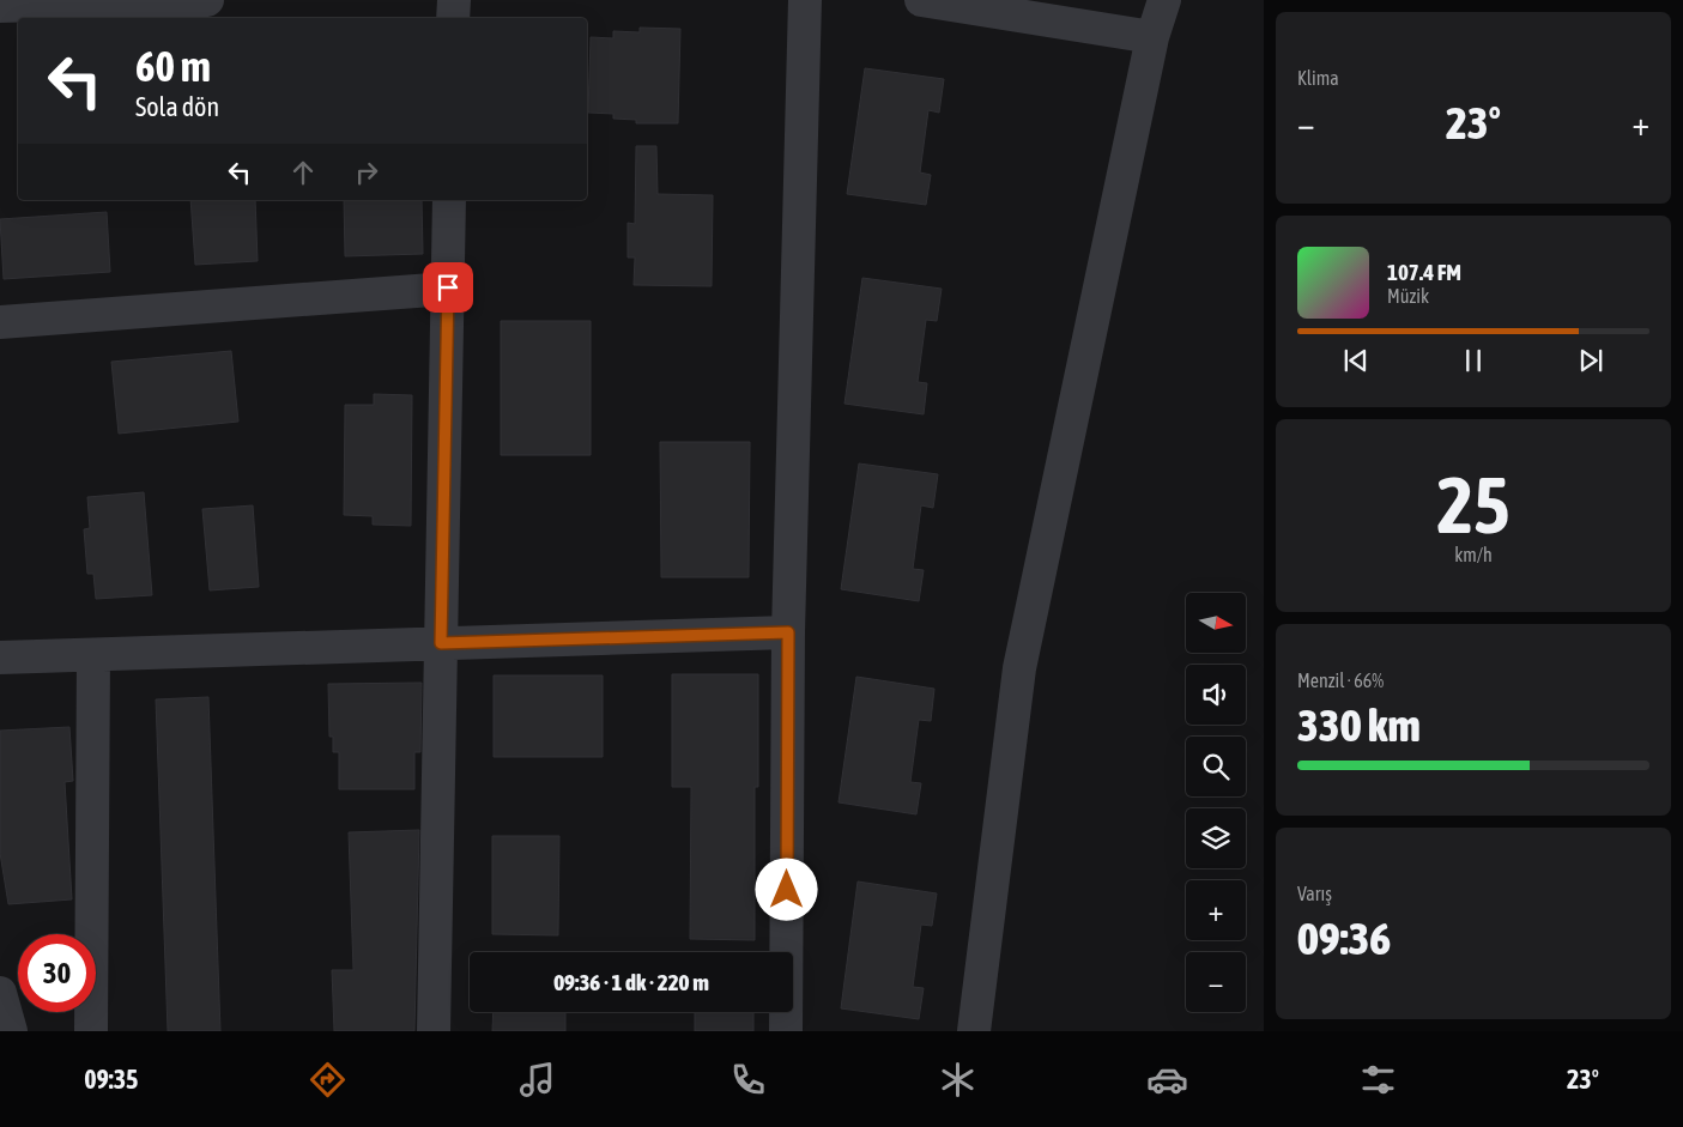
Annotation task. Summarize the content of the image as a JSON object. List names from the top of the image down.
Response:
{
  "north": "right",
  "page": {
    "tile": [
      "Klima",
      ["25", "km/h"],
      ["Menzil · 66%", "330 km"],
      ["Varış", "09:36"]
    ],
    "turn": ["60 m", "Sola dön"],
    "heat": ["−", "23°", "+"],
    "song": ["107.4 FM", "Müzik"],
    "map_buttons": ["+", "−"],
    "limit": "30",
    "trip": "09:36 · 1 dk · 220 m",
    "tabs": ["09:35", "23°"]
  }
}
